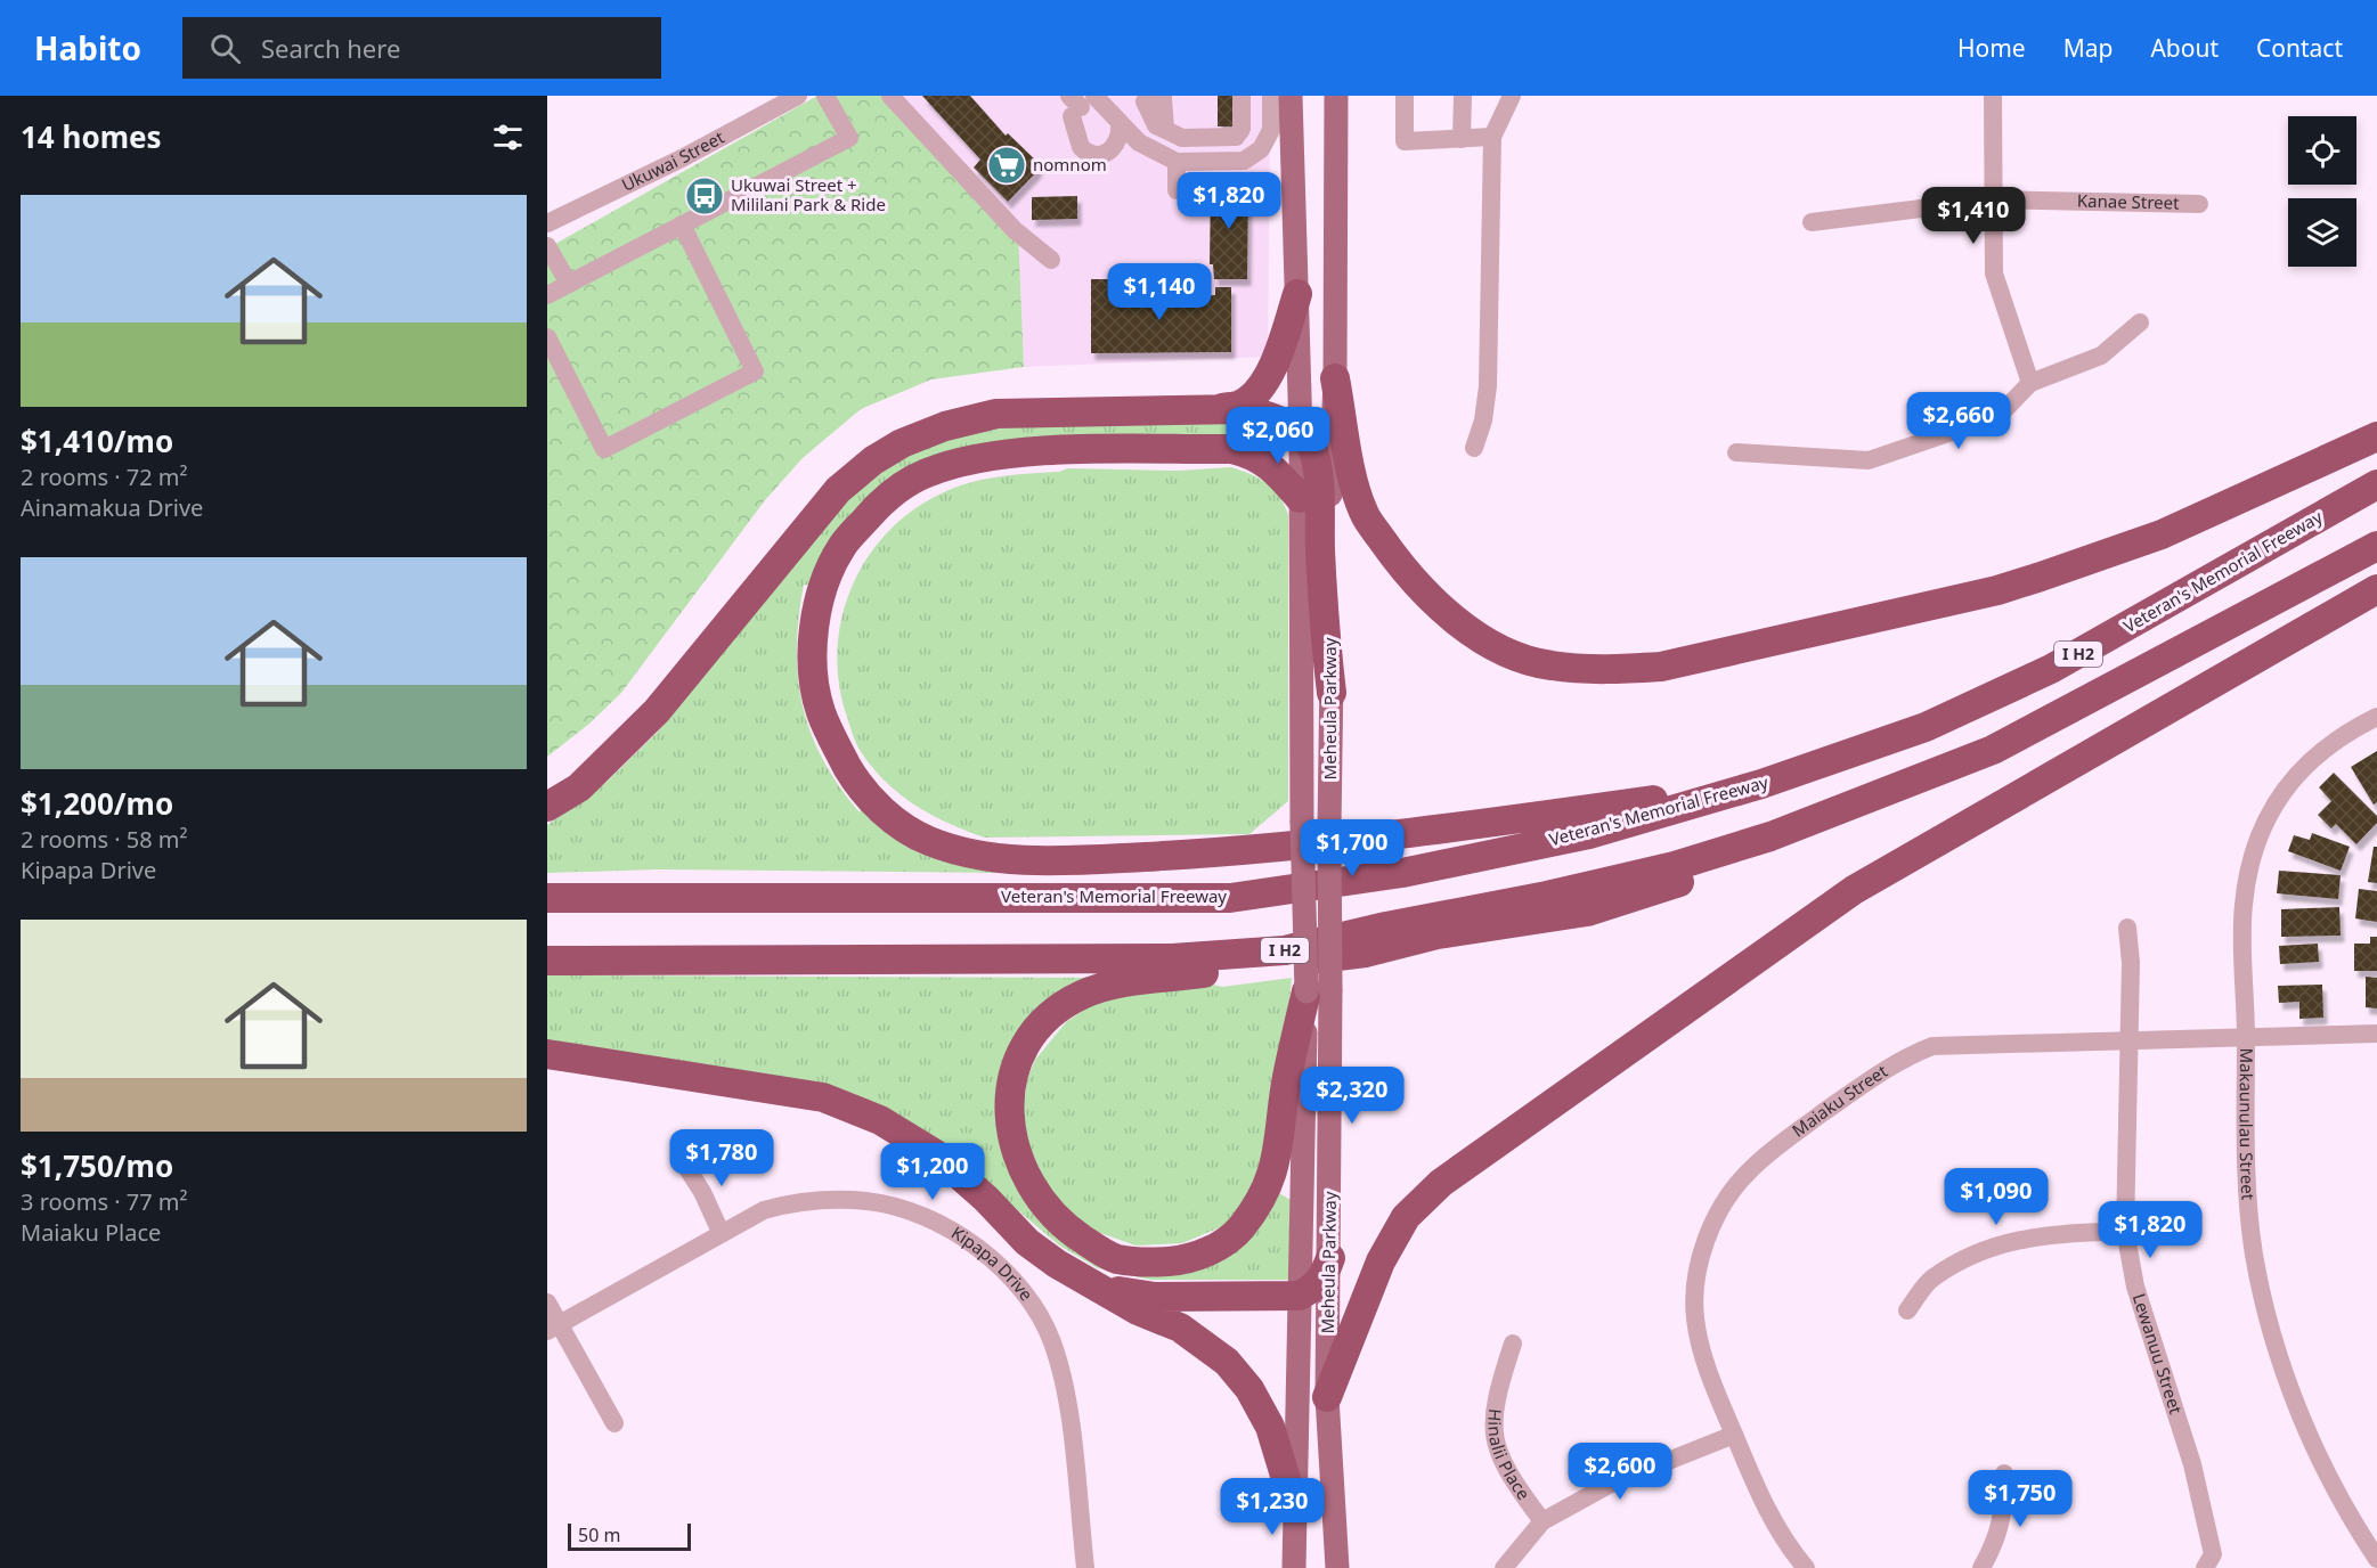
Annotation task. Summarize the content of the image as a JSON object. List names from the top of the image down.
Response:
{
  "streets": {
    "highway": ["Veteran's Memorial Freeway", "I H2"],
    "main road": ["Meheula Parkway"],
    "street": [
      "Ukuwai Street",
      "Kanae Street",
      "Maiaku Street",
      "Makaunulau Street",
      "Kipapa Drive",
      "Lewanuu Street",
      "Hinalii Place"
    ]
  },
  "crossings": [
    ["Maiaku Street", "Makaunulau Street"],
    ["Maiaku Street", "Lewanuu Street"]
  ],
  "places": {
    "supermarket": ["nomnom"],
    "bus stop": ["Ukuwai Street + Mililani Park & Ride"]
  },
  "scale_bar": "50 m",
  "page": {
    "header": "Habito",
    "search": "Search here",
    "nav": [
      "Home",
      "Map",
      "About",
      "Contact"
    ],
    "heading": "14 homes",
    "price": [
      "$1,820",
      "$1,410",
      "$1,140",
      "$2,660",
      "$2,060",
      "$1,700",
      "$2,320",
      "$1,780",
      "$1,200",
      "$1,090",
      "$1,820",
      "$2,600",
      "$1,750",
      "$1,230"
    ],
    "list": [
      {
        "name": "$1,410/mo",
        "note": "2 rooms · 72 m² · Ainamakua Drive"
      },
      {
        "name": "$1,200/mo",
        "note": "2 rooms · 58 m² · Kipapa Drive"
      },
      {
        "name": "$1,750/mo",
        "note": "3 rooms · 77 m² · Maiaku Place"
      }
    ],
    "scale": "50 m"
  }
}
